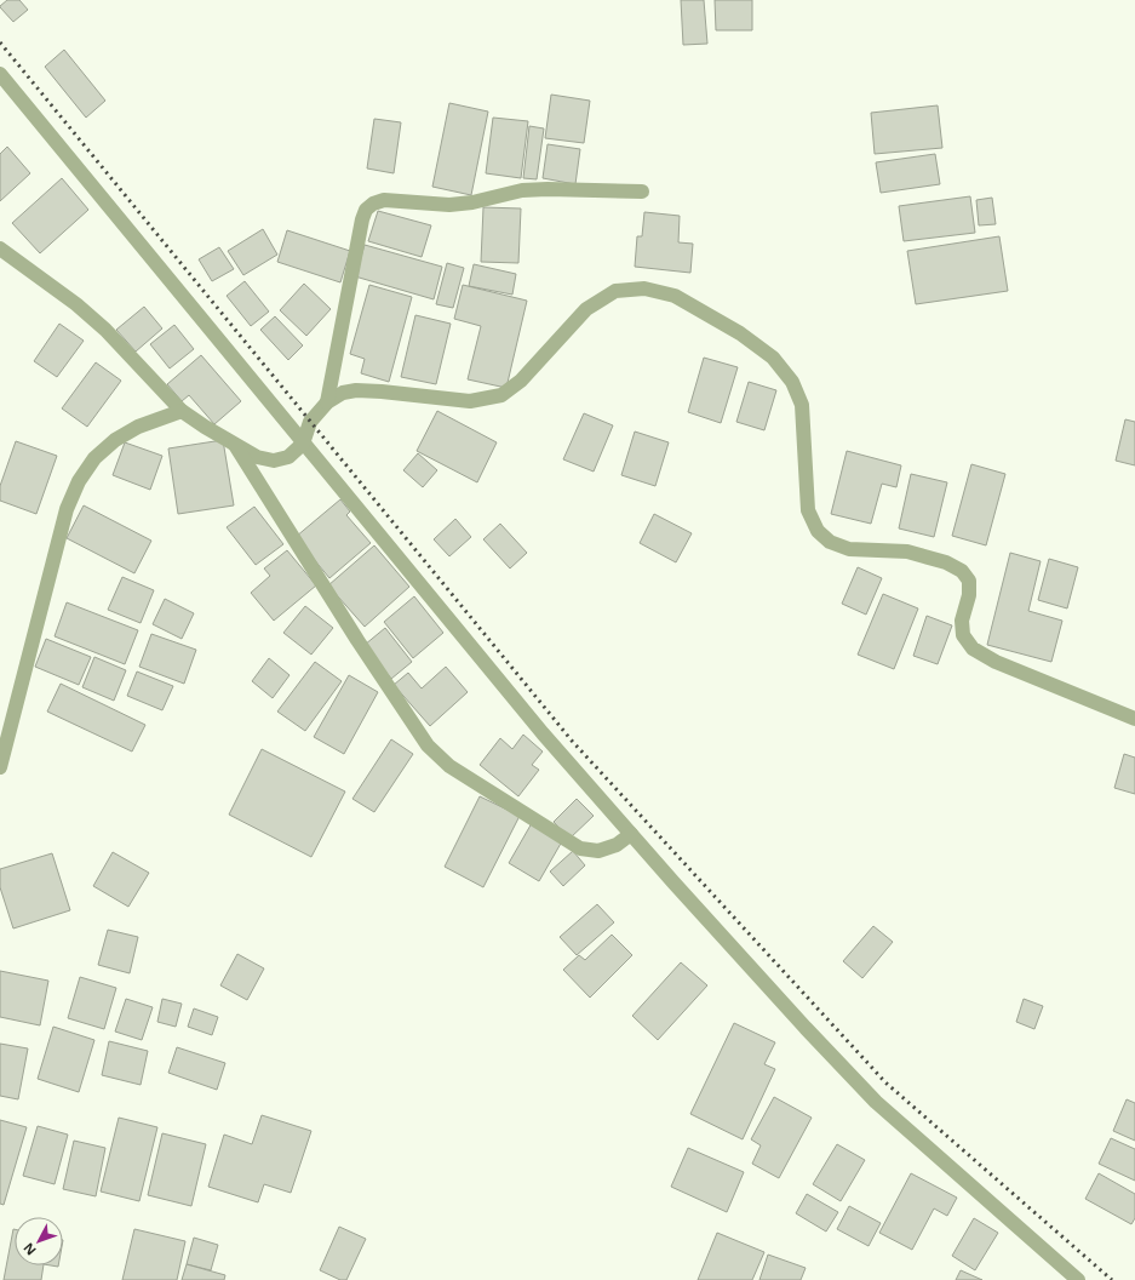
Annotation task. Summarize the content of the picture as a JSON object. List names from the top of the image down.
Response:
{
  "north": "bottom left"
}
